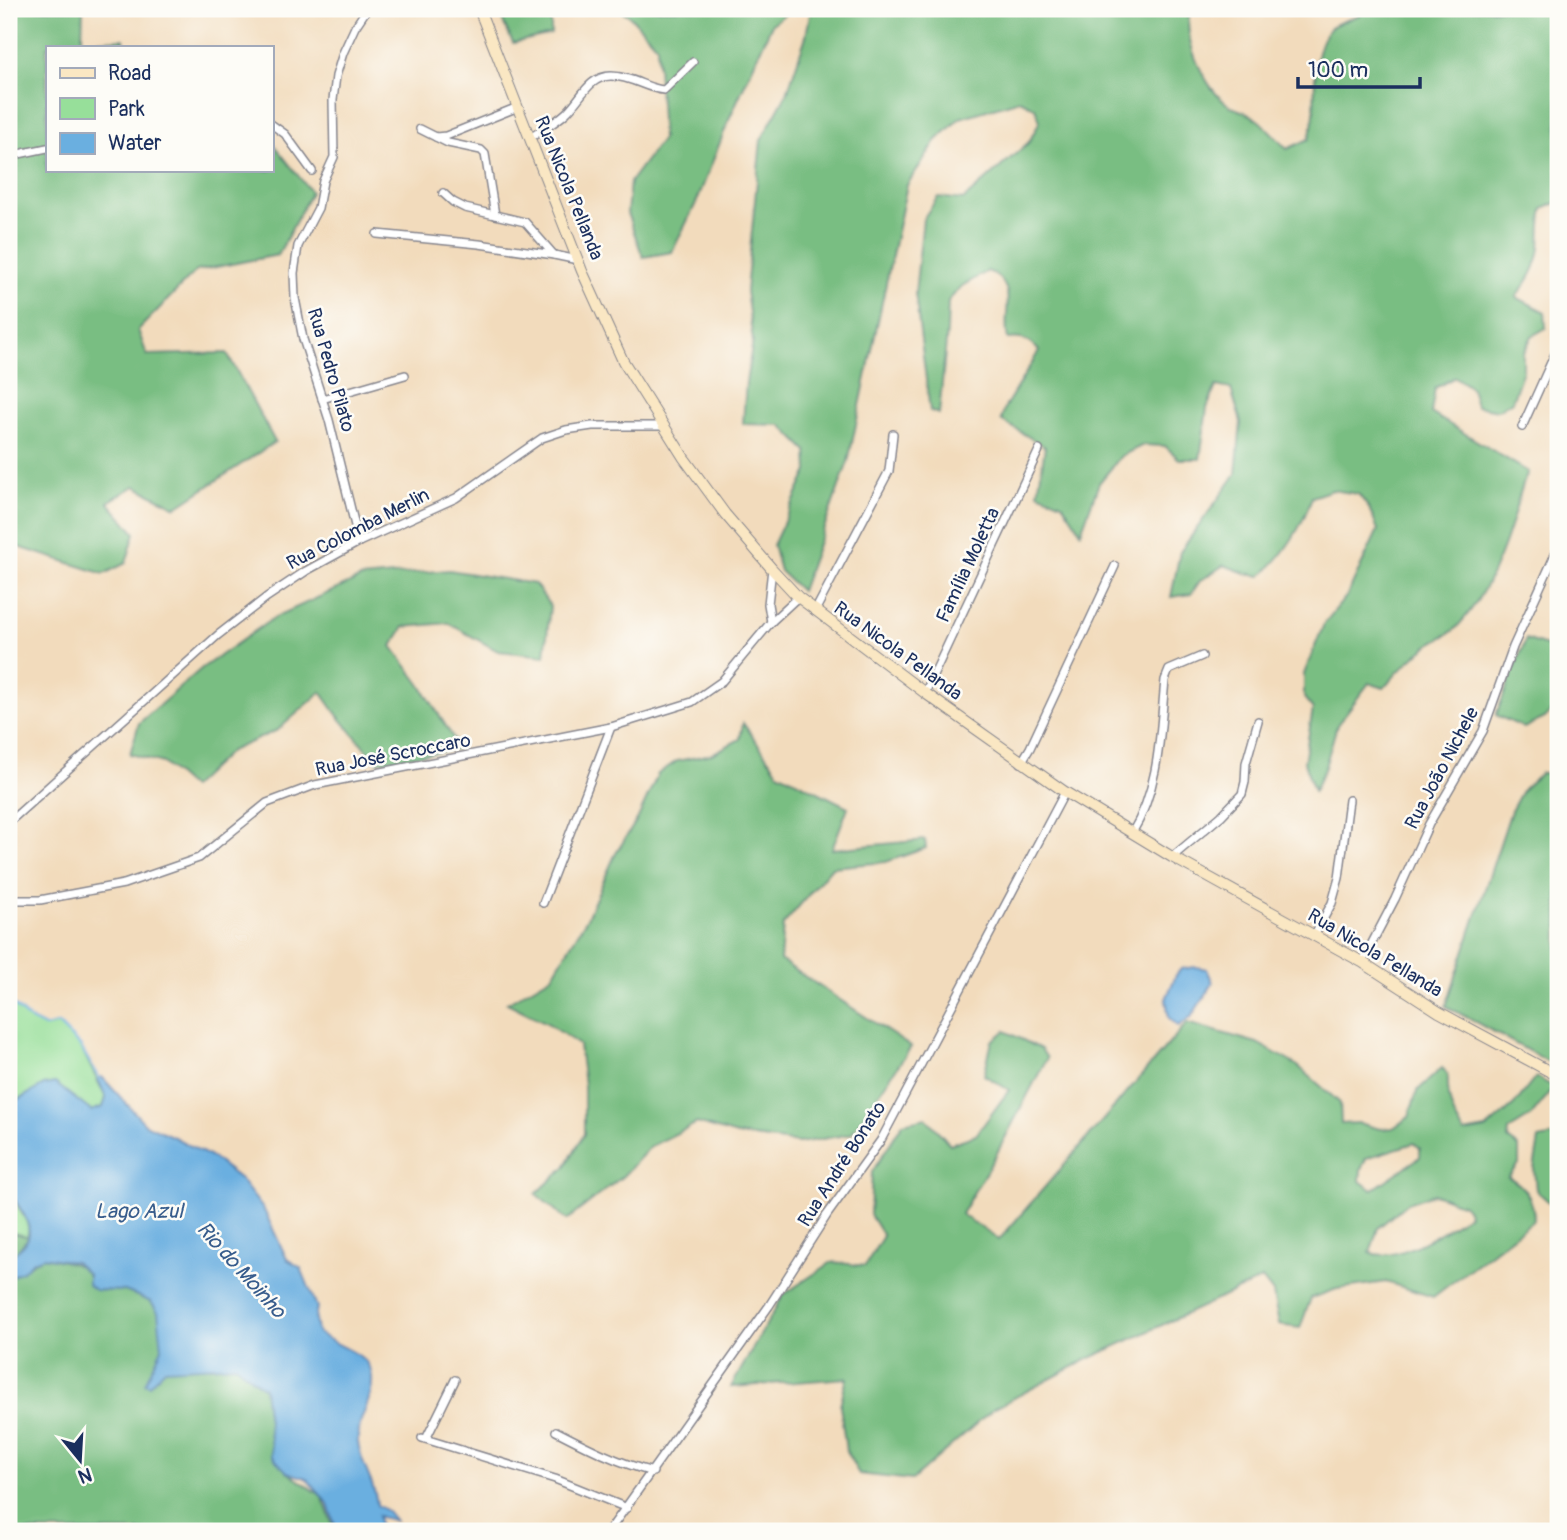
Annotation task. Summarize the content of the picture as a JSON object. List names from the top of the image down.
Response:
{
  "streets": {
    "main road": ["Rua Nicola Pellanda"],
    "street": [
      "Rua Pedro Pilato",
      "Rua Colomba Merlin",
      "Família Moletta",
      "Rua José Scroccaro",
      "Rua João Nichele",
      "Rua André Bonato"
    ]
  },
  "crossings": [
    ["Rua Nicola Pellanda", "Rua Colomba Merlin"],
    ["Rua Nicola Pellanda", "Família Moletta"],
    ["Rua Nicola Pellanda", "Rua José Scroccaro"],
    ["Rua Nicola Pellanda", "Rua João Nichele"],
    ["Rua Nicola Pellanda", "Rua André Bonato"],
    ["Rua Pedro Pilato", "Rua Colomba Merlin"]
  ],
  "water": ["Lago Azul", "Rio do Moinho"],
  "legend": ["Road", "Park", "Water"],
  "scale_bar": "100 m",
  "north": "bottom"
}
